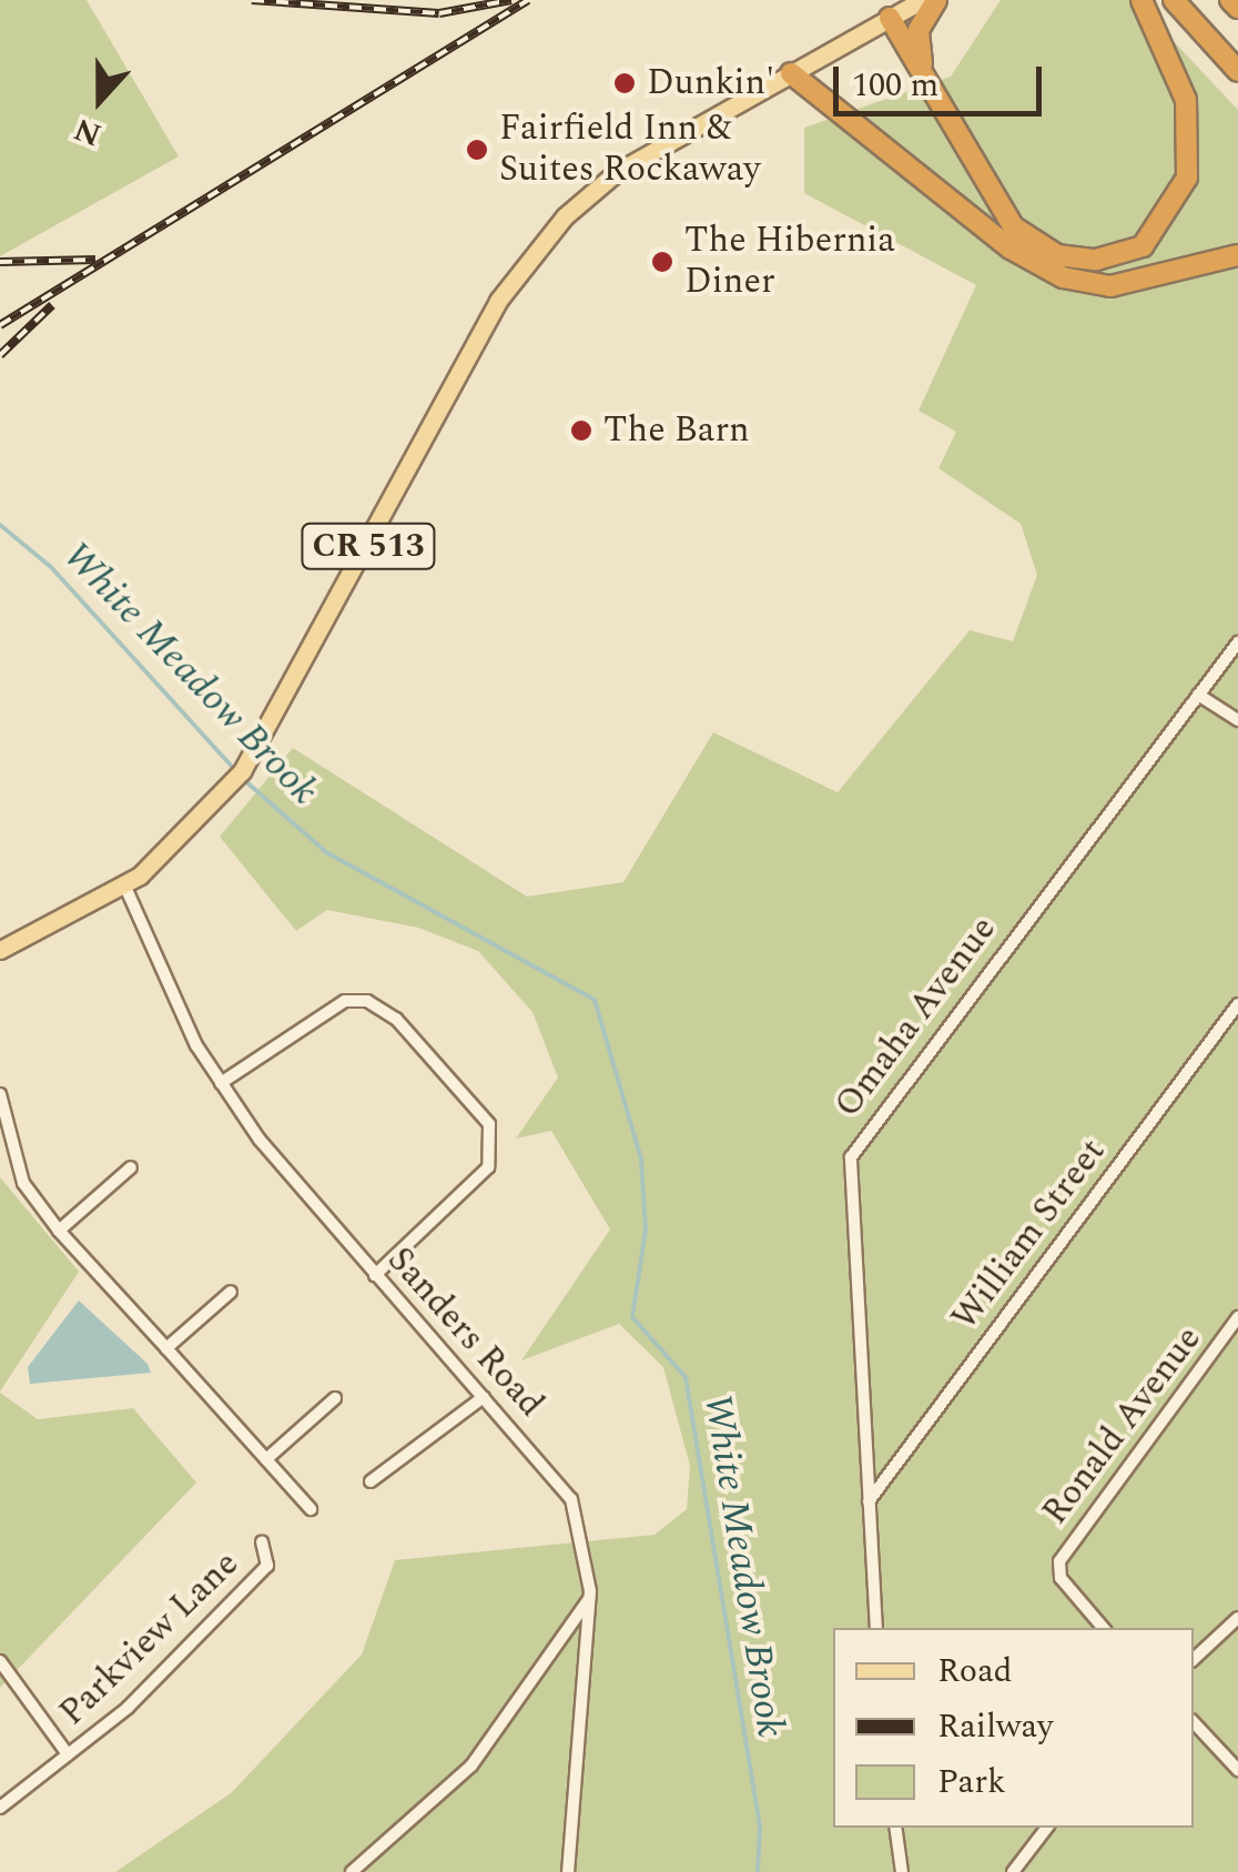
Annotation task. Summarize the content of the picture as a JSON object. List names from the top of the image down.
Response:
{
  "streets": {
    "main road": ["CR 513"],
    "street": [
      "Omaha Avenue",
      "William Street",
      "Sanders Road",
      "Ronald Avenue",
      "Parkview Lane"
    ]
  },
  "crossings": [
    ["CR 513", "Sanders Road"],
    ["Omaha Avenue", "William Street"]
  ],
  "water": ["White Meadow Brook"],
  "places": [
    "Dunkin'",
    "Fairfield Inn & Suites Rockaway",
    "The Hibernia Diner",
    "The Barn"
  ],
  "legend": ["Road", "Railway", "Park"],
  "scale_bar": "100 m",
  "north": "bottom"
}
